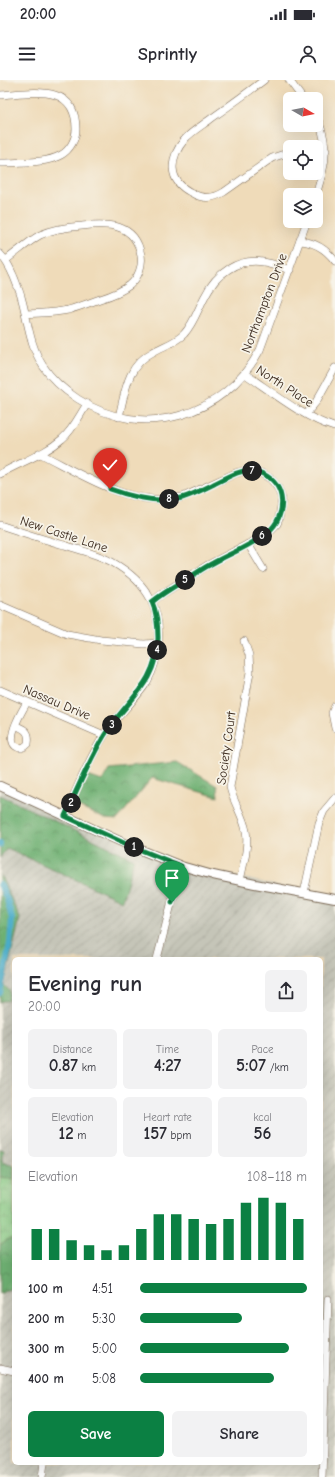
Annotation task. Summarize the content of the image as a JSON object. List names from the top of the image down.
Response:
{
  "streets": {
    "street": [
      "Northampton Drive",
      "North Place",
      "New Castle Lane",
      "Nassau Drive",
      "Society Court"
    ]
  },
  "crossings": [
    ["Northampton Drive", "North Place"],
    ["New Castle Lane", "Nassau Drive"]
  ],
  "north": "right",
  "page": {
    "status": "20:00",
    "header": "Sprintly",
    "pins": [
      "7",
      "8",
      "6",
      "5",
      "4",
      "3",
      "2",
      "1"
    ],
    "heading": ["Evening run", "20:00"],
    "stats": [
      ["Distance", "0.87 km"],
      ["Time", "4:27"],
      ["Pace", "5:07 /km"],
      ["Elevation", "12 m"],
      ["Heart rate", "157 bpm"],
      ["kcal", "56"]
    ],
    "chart": ["Elevation", "108–118 m"],
    "list": [
      {
        "name": "100 m",
        "note": "4:51"
      },
      {
        "name": "200 m",
        "note": "5:30"
      },
      {
        "name": "300 m",
        "note": "5:00"
      },
      {
        "name": "400 m",
        "note": "5:08"
      }
    ],
    "buttons": ["Save", "Share"]
  }
}
